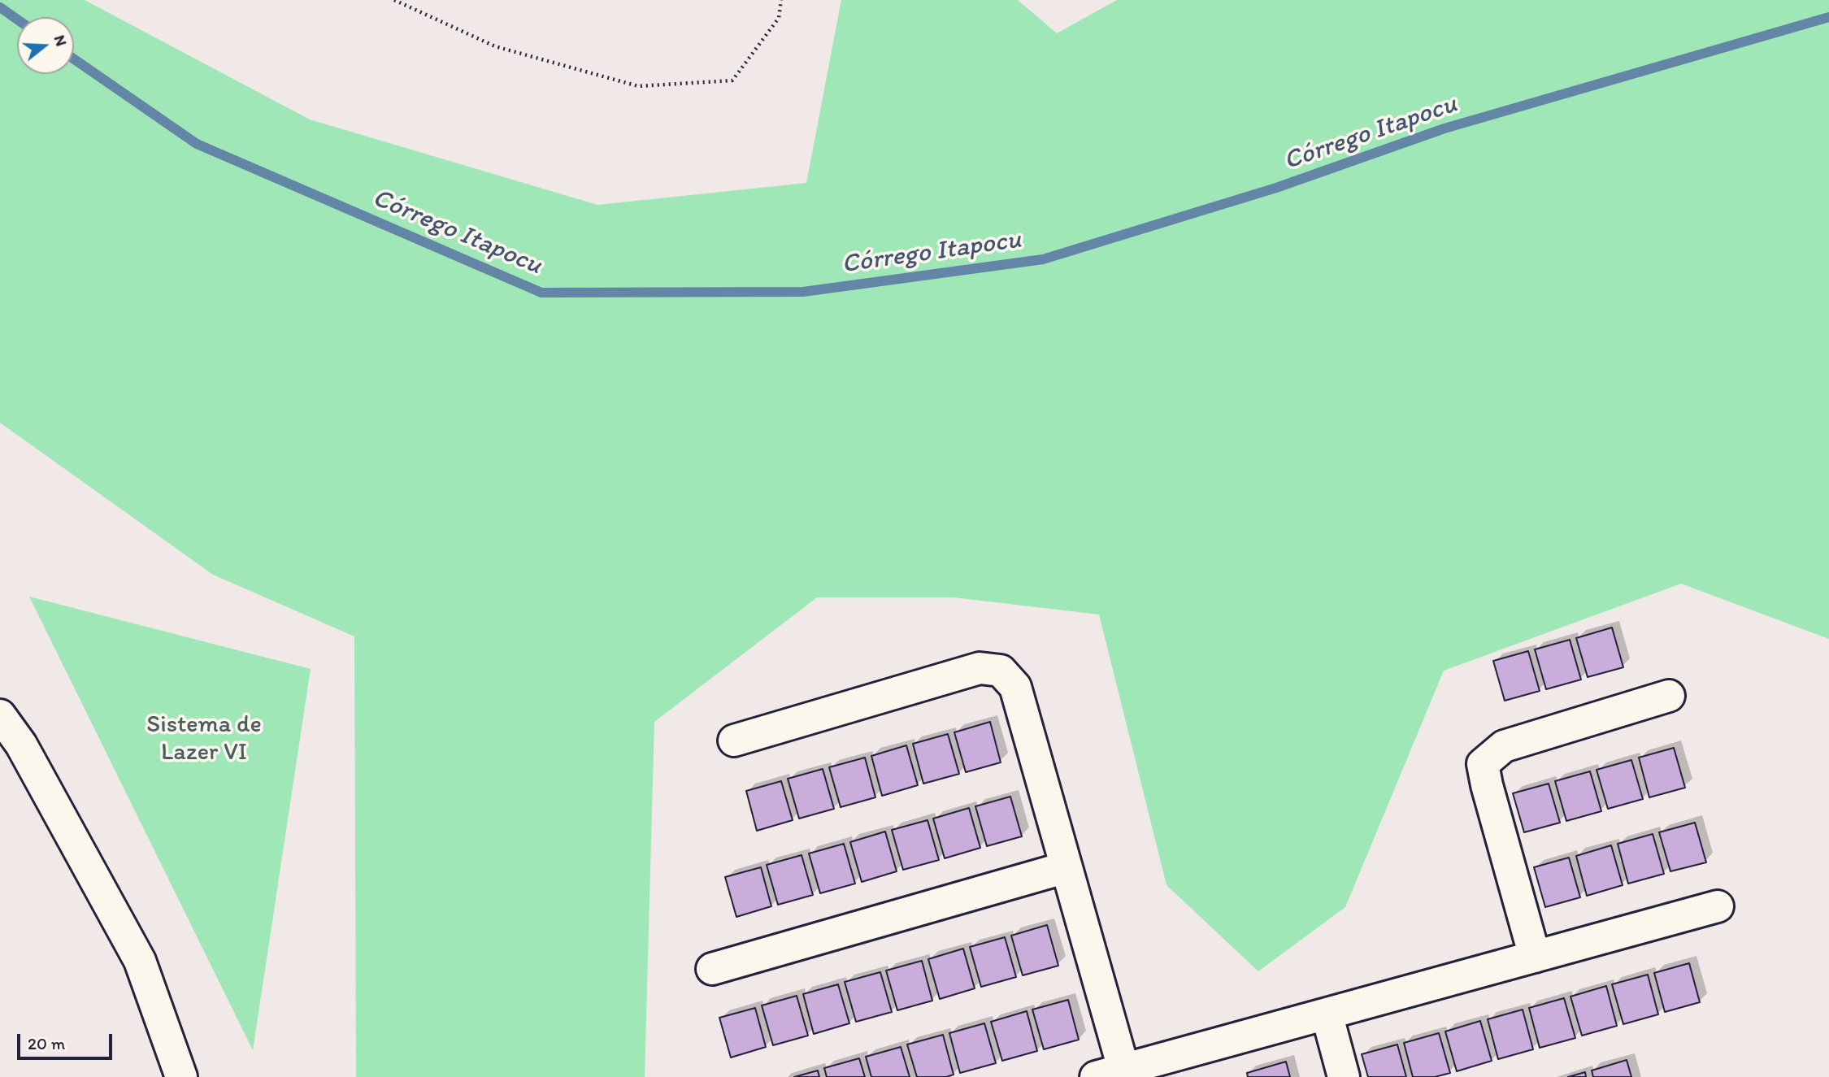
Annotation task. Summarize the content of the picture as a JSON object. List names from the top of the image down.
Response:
{
  "water": ["Córrego Itapocu"],
  "parks": ["Sistema de Lazer VI"],
  "scale_bar": "20 m",
  "north": "right"
}
